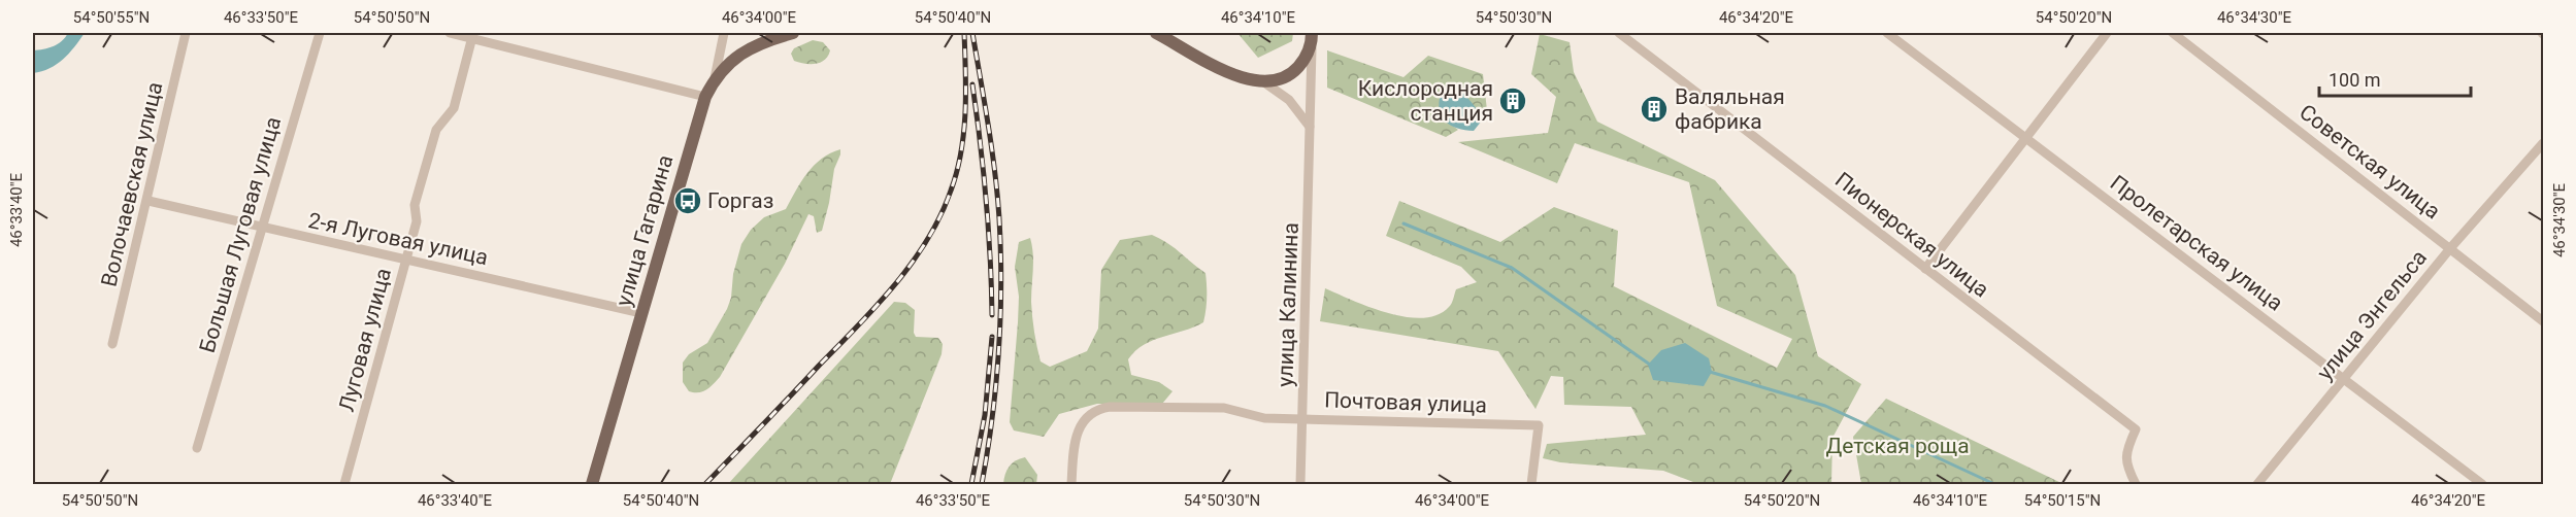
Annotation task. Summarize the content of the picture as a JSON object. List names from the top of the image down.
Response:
{
  "streets": {
    "main road": ["улица Гагарина"],
    "street": [
      "Советская улица",
      "Волочаевская улица",
      "Большая Луговая улица",
      "Пионерская улица",
      "2-я Луговая улица",
      "Пролетарская улица",
      "улица Калинина",
      "улица Энгельса",
      "Луговая улица",
      "Почтовая улица"
    ]
  },
  "crossings": [
    ["Советская улица", "улица Энгельса"],
    ["Волочаевская улица", "2-я Луговая улица"],
    ["улица Гагарина", "2-я Луговая улица"],
    ["Большая Луговая улица", "2-я Луговая улица"],
    ["2-я Луговая улица", "Луговая улица"],
    ["Пролетарская улица", "улица Энгельса"],
    ["улица Калинина", "Почтовая улица"]
  ],
  "parks": ["Детская роща"],
  "places": {
    "building": ["Кислородная станция", "Валяльная фабрика"],
    "bus stop": ["Горгаз"]
  },
  "scale_bar": "100 m",
  "coordinates": [
    "54°50'55\"N",
    "46°33'50\"E",
    "54°50'50\"N",
    "46°34'00\"E",
    "54°50'40\"N",
    "46°34'10\"E",
    "54°50'30\"N",
    "46°34'20\"E",
    "54°50'20\"N",
    "46°34'30\"E",
    "46°33'40\"E",
    "54°50'15\"N"
  ]
}
